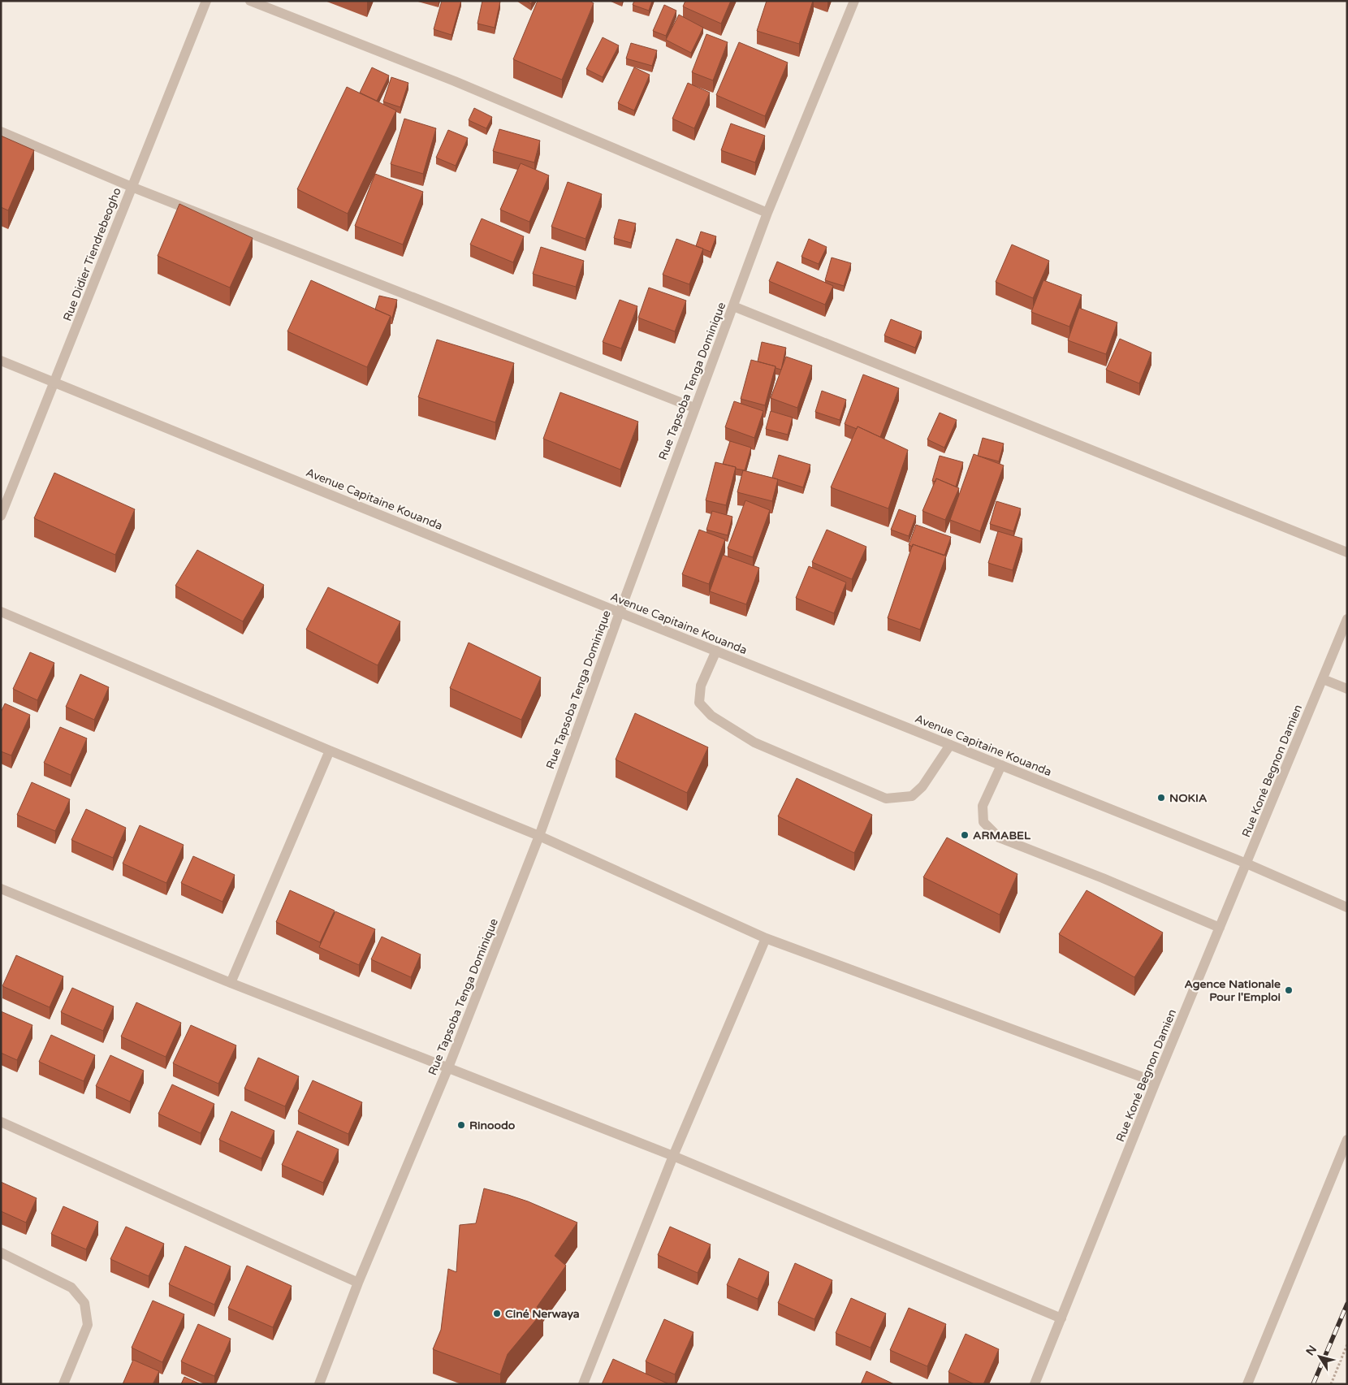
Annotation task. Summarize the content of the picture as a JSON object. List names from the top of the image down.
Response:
{
  "streets": {
    "street": [
      "Rue Didier Tiendrebeogho",
      "Rue Tapsoba Tenga Dominique",
      "Avenue Capitaine Kouanda",
      "Rue Koné Begnon Damien"
    ]
  },
  "crossings": [
    ["Rue Didier Tiendrebeogho", "Avenue Capitaine Kouanda"],
    ["Rue Tapsoba Tenga Dominique", "Avenue Capitaine Kouanda"],
    ["Avenue Capitaine Kouanda", "Rue Koné Begnon Damien"]
  ],
  "places": [
    "NOKIA",
    "ARMABEL",
    "Agence Nationale Pour l'Emploi",
    "Rinoodo",
    "Ciné Nerwaya"
  ],
  "north": "top left"
}
